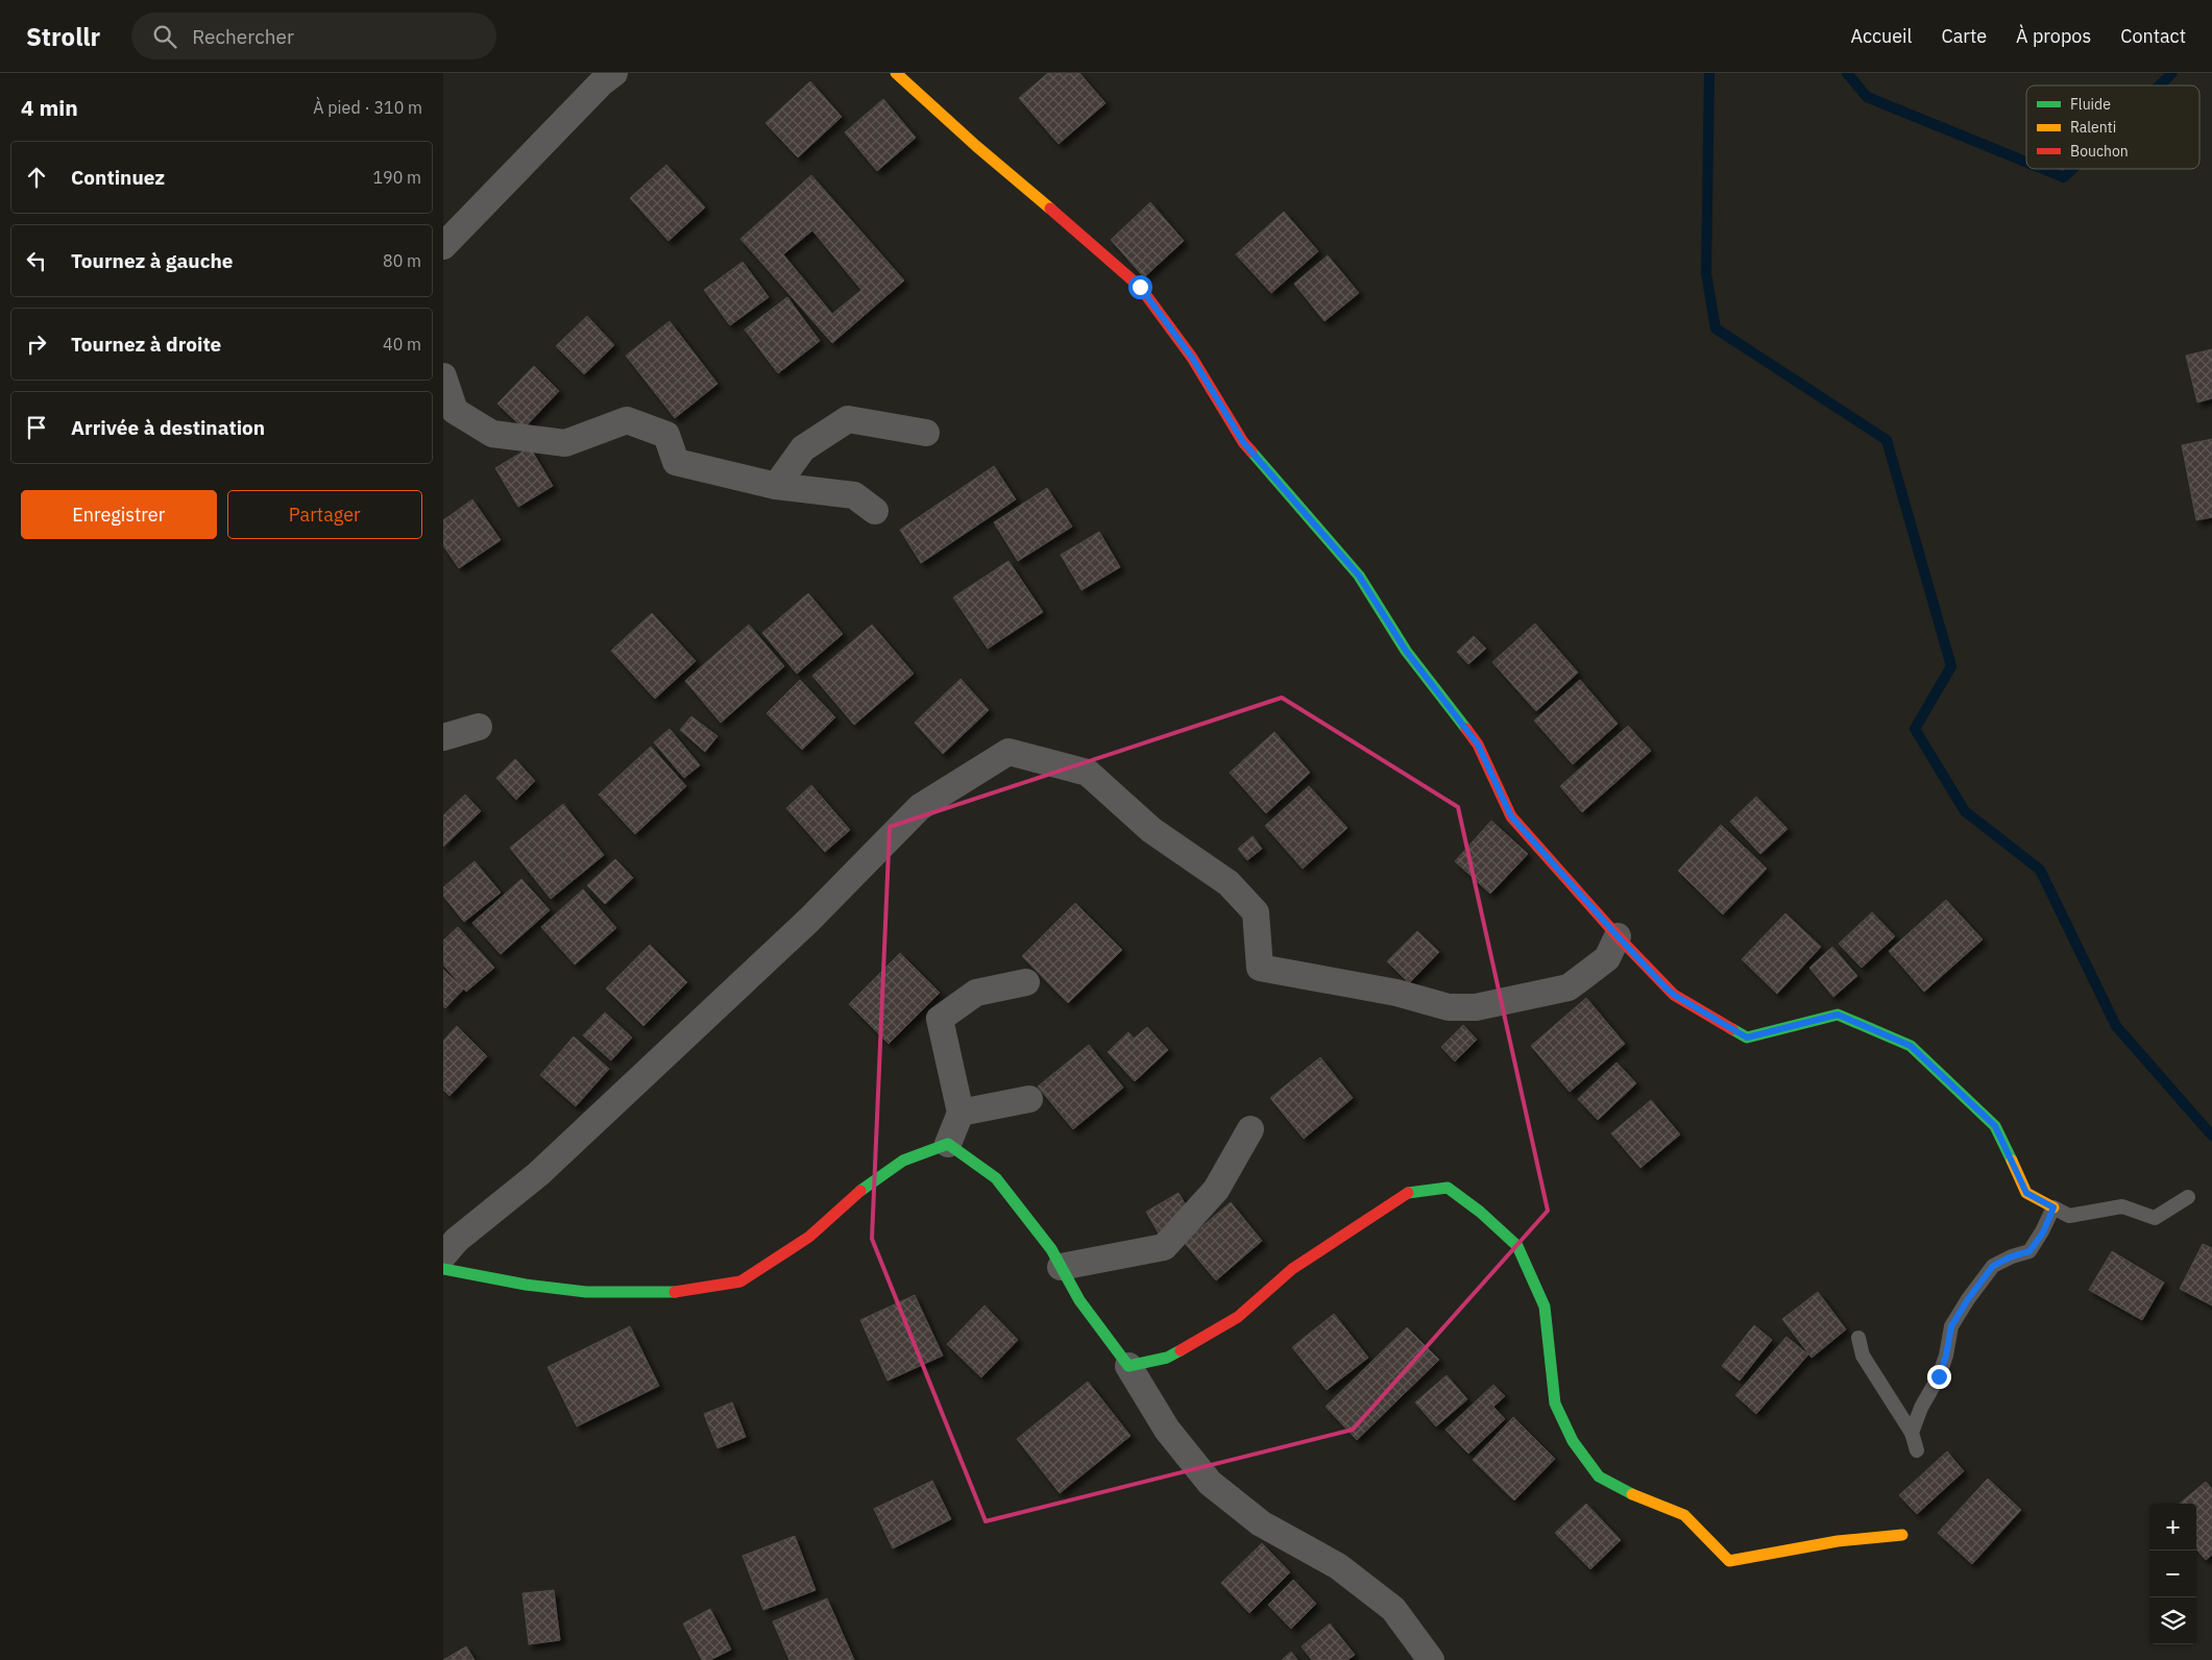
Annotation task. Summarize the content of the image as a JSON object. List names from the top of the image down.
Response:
{
  "legend": ["Fluide", "Ralenti", "Bouchon"],
  "page": {
    "header": "Strollr",
    "search": "Rechercher",
    "nav": [
      "Accueil",
      "Carte",
      "À propos",
      "Contact"
    ],
    "heading": ["4 min", "À pied · 310 m"],
    "list": [
      ["Continuez", "190 m"],
      ["Tournez à gauche", "80 m"],
      ["Tournez à droite", "40 m"],
      "Arrivée à destination"
    ],
    "buttons": ["Enregistrer", "Partager"],
    "map_buttons": ["+", "−"]
  }
}
